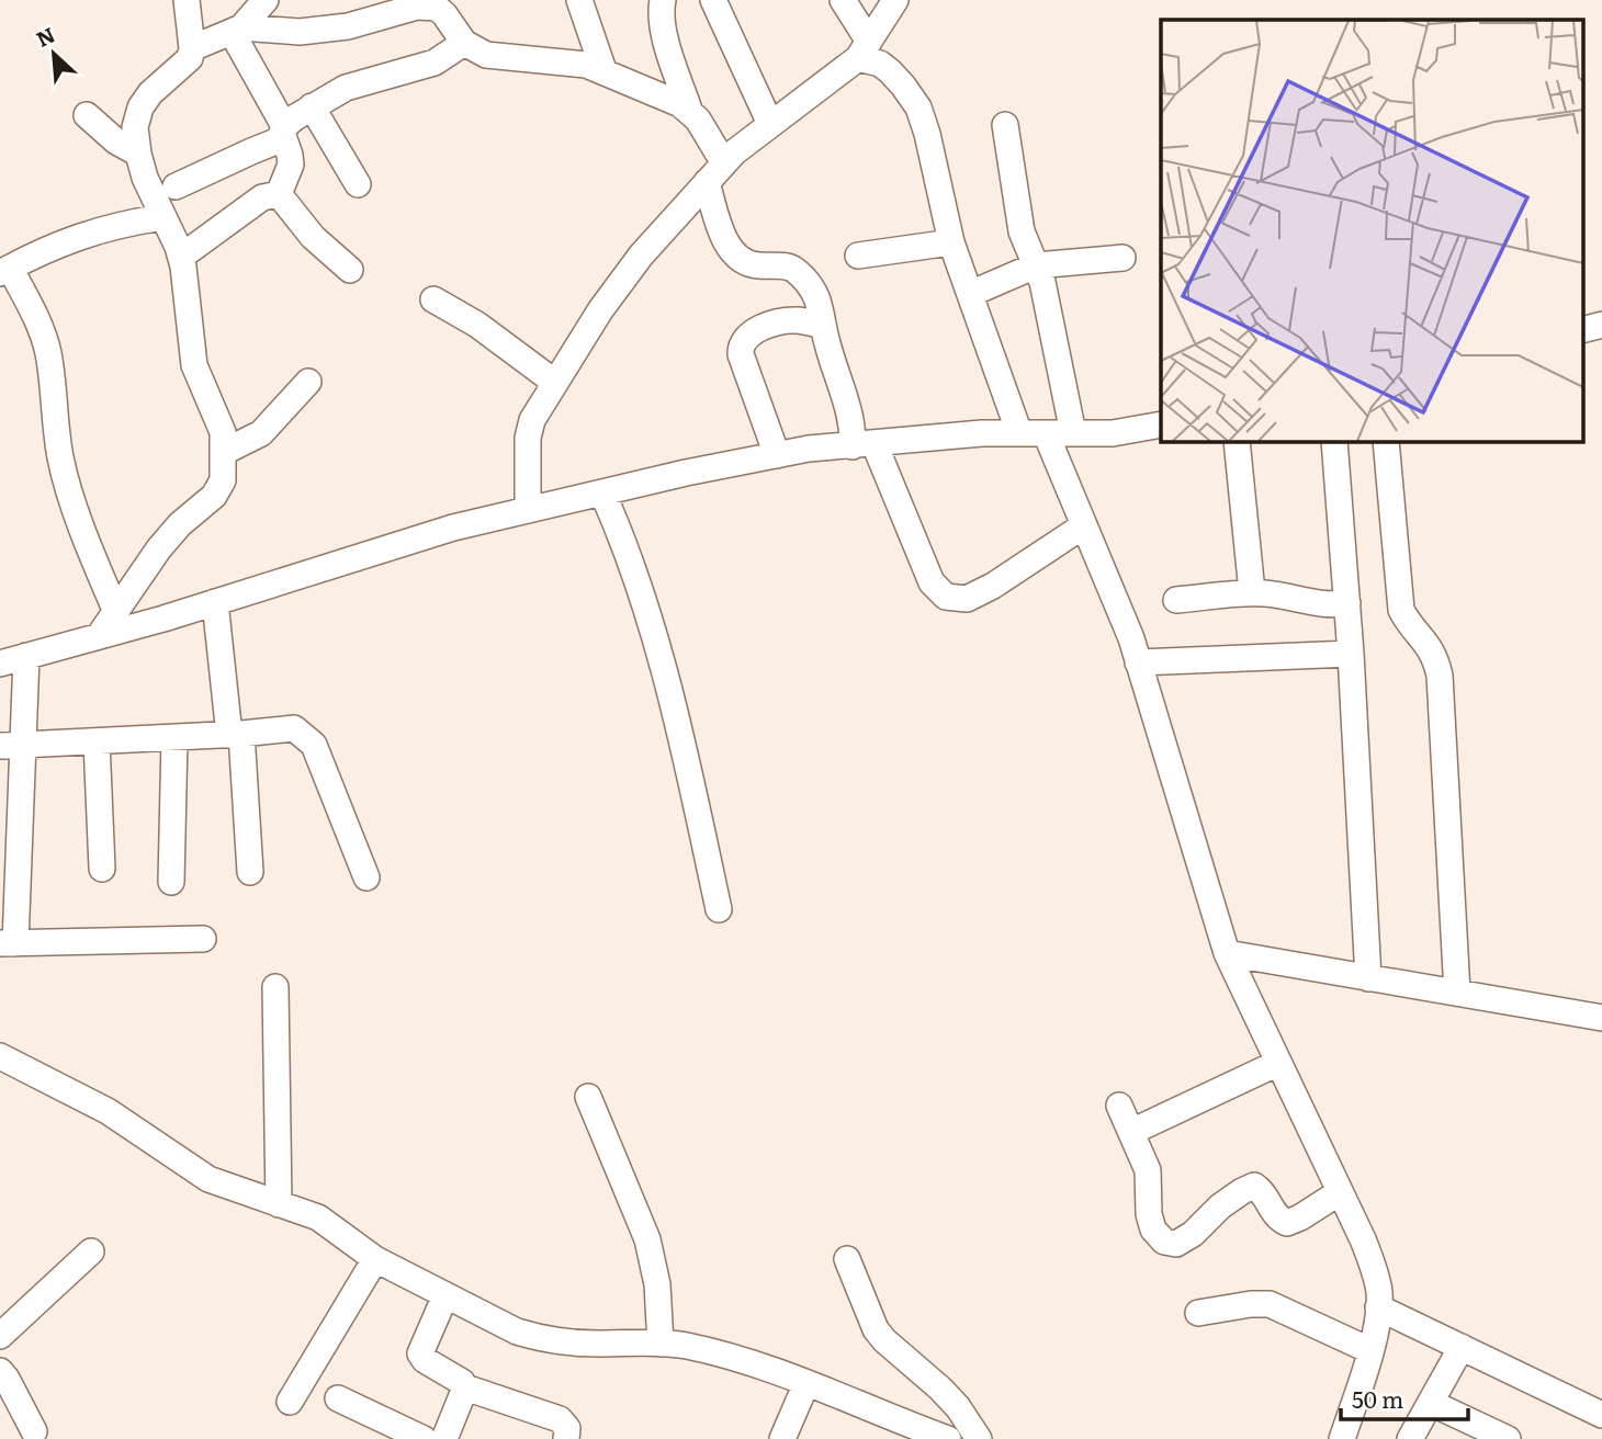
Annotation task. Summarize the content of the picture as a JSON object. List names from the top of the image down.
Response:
{
  "scale_bar": "50 m",
  "north": "top left"
}
